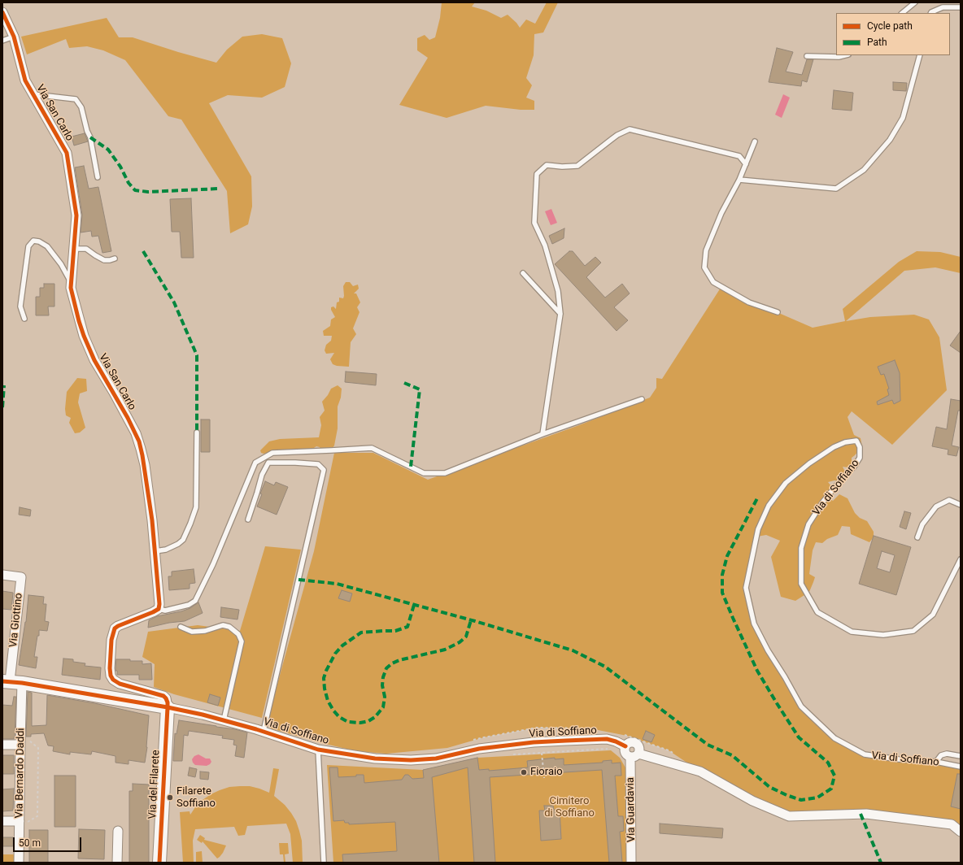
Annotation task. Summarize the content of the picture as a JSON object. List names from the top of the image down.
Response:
{
  "streets": {
    "street": [
      "Via San Carlo",
      "Via di Soffiano",
      "Via Giottino",
      "Via Bernardo Daddi",
      "Via del Filarete",
      "Via Guardavia"
    ]
  },
  "crossings": [
    ["Via di Soffiano", "Via Giottino"],
    ["Via di Soffiano", "Via Bernardo Daddi"],
    ["Via di Soffiano", "Via del Filarete"],
    ["Via di Soffiano", "Via Guardavia"],
    ["Via Giottino", "Via Bernardo Daddi"]
  ],
  "parks": ["Cimitero di Soffiano"],
  "places": ["Fioraio", "Filarete Soffiano"],
  "legend": ["Cycle path", "Path"],
  "scale_bar": "50 m"
}
